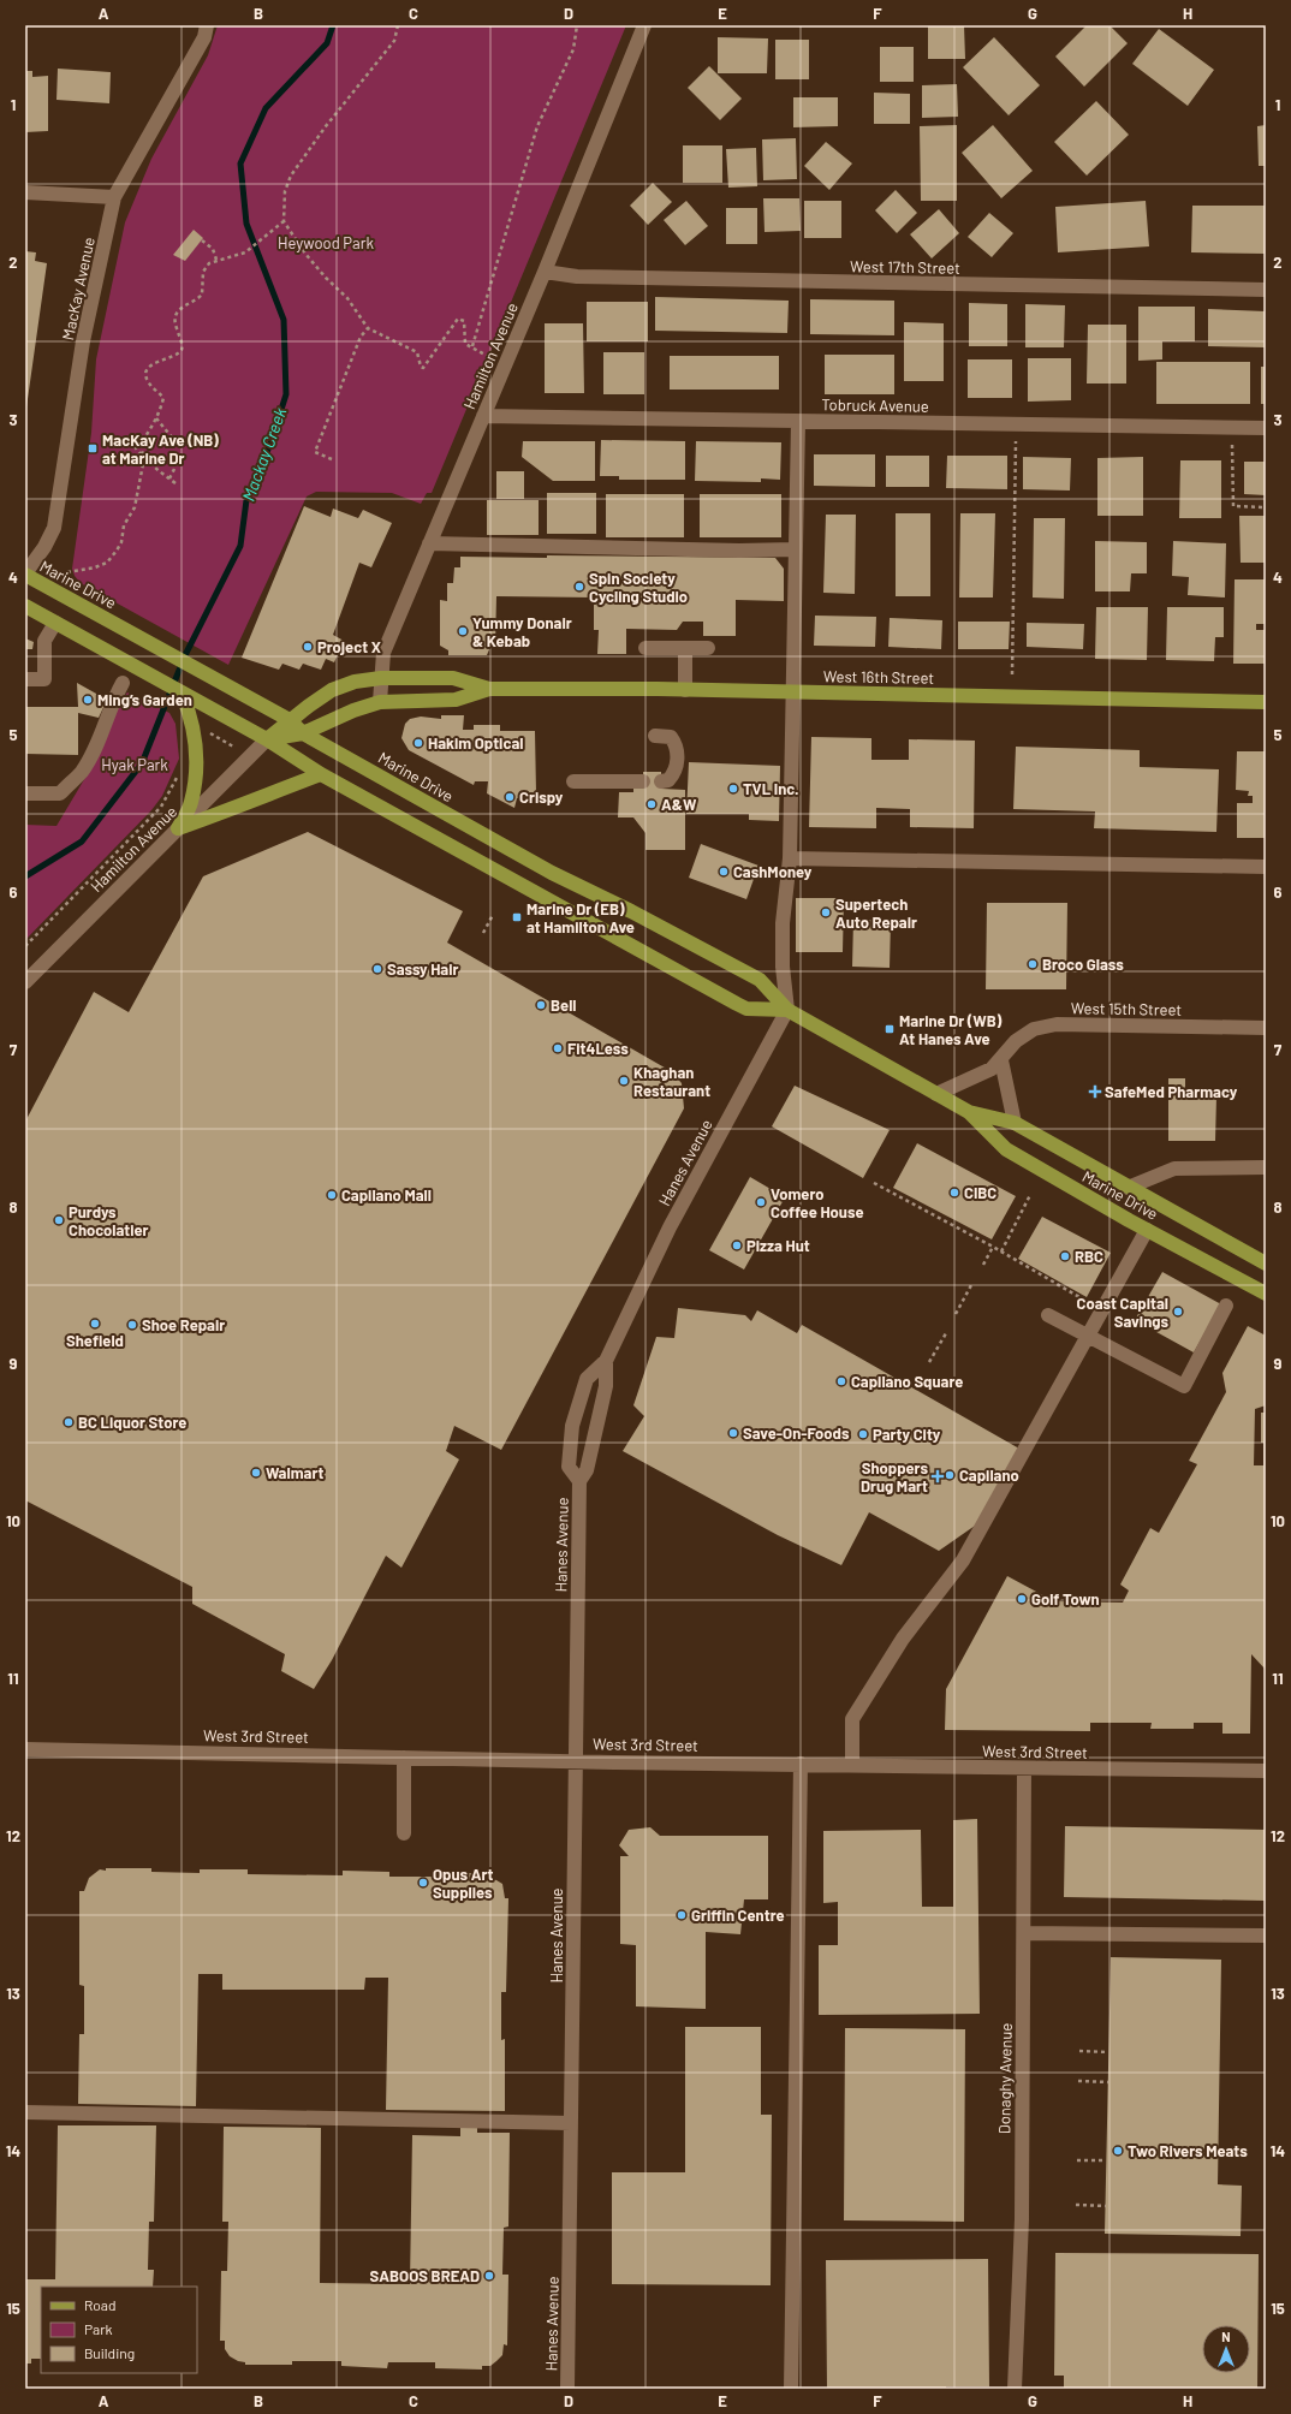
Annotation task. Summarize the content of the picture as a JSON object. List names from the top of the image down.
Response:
{
  "streets": {
    "main road": ["Marine Drive", "West 16th Street"],
    "street": [
      "West 17th Street",
      "MacKay Avenue",
      "Hamilton Avenue",
      "Tobruck Avenue",
      "West 15th Street",
      "Hanes Avenue",
      "West 3rd Street",
      "Donaghy Avenue"
    ]
  },
  "crossings": [
    ["West 17th Street", "Hamilton Avenue"],
    ["MacKay Avenue", "Marine Drive"],
    ["Hamilton Avenue", "Tobruck Avenue"],
    ["Hamilton Avenue", "Marine Drive"],
    ["Hamilton Avenue", "West 16th Street"],
    ["Marine Drive", "West 16th Street"],
    ["Marine Drive", "West 15th Street"],
    ["Marine Drive", "Hanes Avenue"],
    ["Hanes Avenue", "West 3rd Street"],
    ["West 3rd Street", "Donaghy Avenue"]
  ],
  "water": ["Mackay Creek"],
  "parks": ["Heywood Park", "Hyak Park"],
  "places": {
    "transit": ["MacKay Ave (NB) at Marine Dr", "Marine Dr (EB) at Hamilton Ave", "Marine Dr (WB) At Hanes Ave"],
    "other": [
      "Spin Society Cycling Studio",
      "Yummy Donair & Kebab",
      "Project X",
      "Ming’s Garden",
      "Hakim Optical",
      "TVL Inc.",
      "Crispy",
      "A&W",
      "CashMoney",
      "Supertech Auto Repair",
      "Broco Glass",
      "Sassy Hair",
      "Bell",
      "Fit4Less",
      "Khaghan Restaurant",
      "CIBC",
      "Capilano Mall",
      "Vomero Coffee House",
      "Purdys Chocolatier",
      "Pizza Hut",
      "RBC",
      "Coast Capital Savings",
      "Shefield",
      "Shoe Repair",
      "Capilano Square",
      "BC Liquor Store",
      "Save-On-Foods",
      "Party City",
      "Walmart",
      "Capilano",
      "Golf Town",
      "Opus Art Supplies",
      "Griffin Centre",
      "Two Rivers Meats",
      "SABOOS BREAD"
    ],
    "health": ["SafeMed Pharmacy", "Shoppers Drug Mart"]
  },
  "legend": ["Road", "Park", "Building"],
  "north": "top",
  "grid": {
    "columns": [
      "A",
      "B",
      "C",
      "D",
      "E",
      "F",
      "G",
      "H"
    ],
    "rows": [
      "1",
      "2",
      "3",
      "4",
      "5",
      "6",
      "7",
      "8",
      "9",
      "10",
      "11",
      "12",
      "13",
      "14",
      "15"
    ]
  }
}
